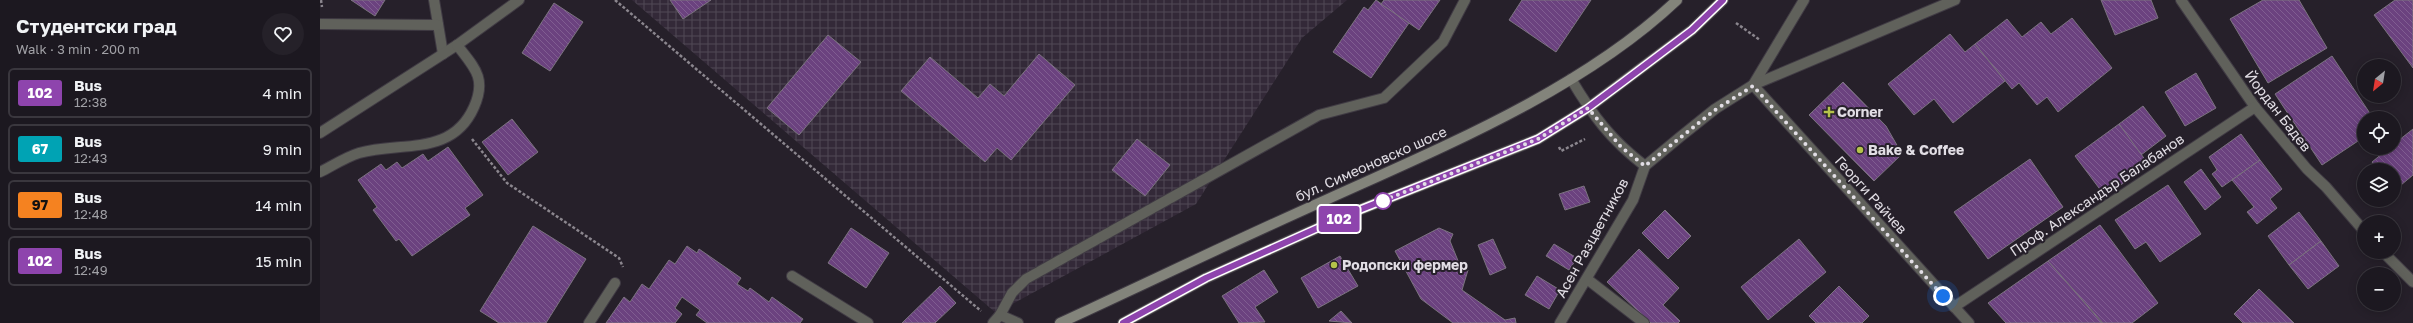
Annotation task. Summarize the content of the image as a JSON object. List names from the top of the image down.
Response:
{
  "streets": {
    "main road": ["бул. Симеоновско шосе"],
    "street": [
      "Йордан Бадев",
      "Георги Райчев",
      "Проф. Александър Балабанов",
      "Асен Разцветников"
    ]
  },
  "crossings": [
    ["Йордан Бадев", "Проф. Александър Балабанов"],
    ["Георги Райчев", "Проф. Александър Балабанов"]
  ],
  "places": {
    "health": ["Corner"],
    "other": ["Bake & Coffee", "Родопски фермер"]
  },
  "lines": ["bus line 102"],
  "north": "bottom left",
  "page": {
    "heading": ["Студентски град", "Walk · 3 min · 200 m"],
    "on_map": "102",
    "map_buttons": ["+", "−"],
    "list": [
      {
        "mark": "102",
        "name": "Bus",
        "note": "12:38",
        "value": "4 min"
      },
      {
        "mark": "67",
        "name": "Bus",
        "note": "12:43",
        "value": "9 min"
      },
      {
        "mark": "97",
        "name": "Bus",
        "note": "12:48",
        "value": "14 min"
      },
      {
        "mark": "102",
        "name": "Bus",
        "note": "12:49",
        "value": "15 min"
      }
    ]
  }
}
